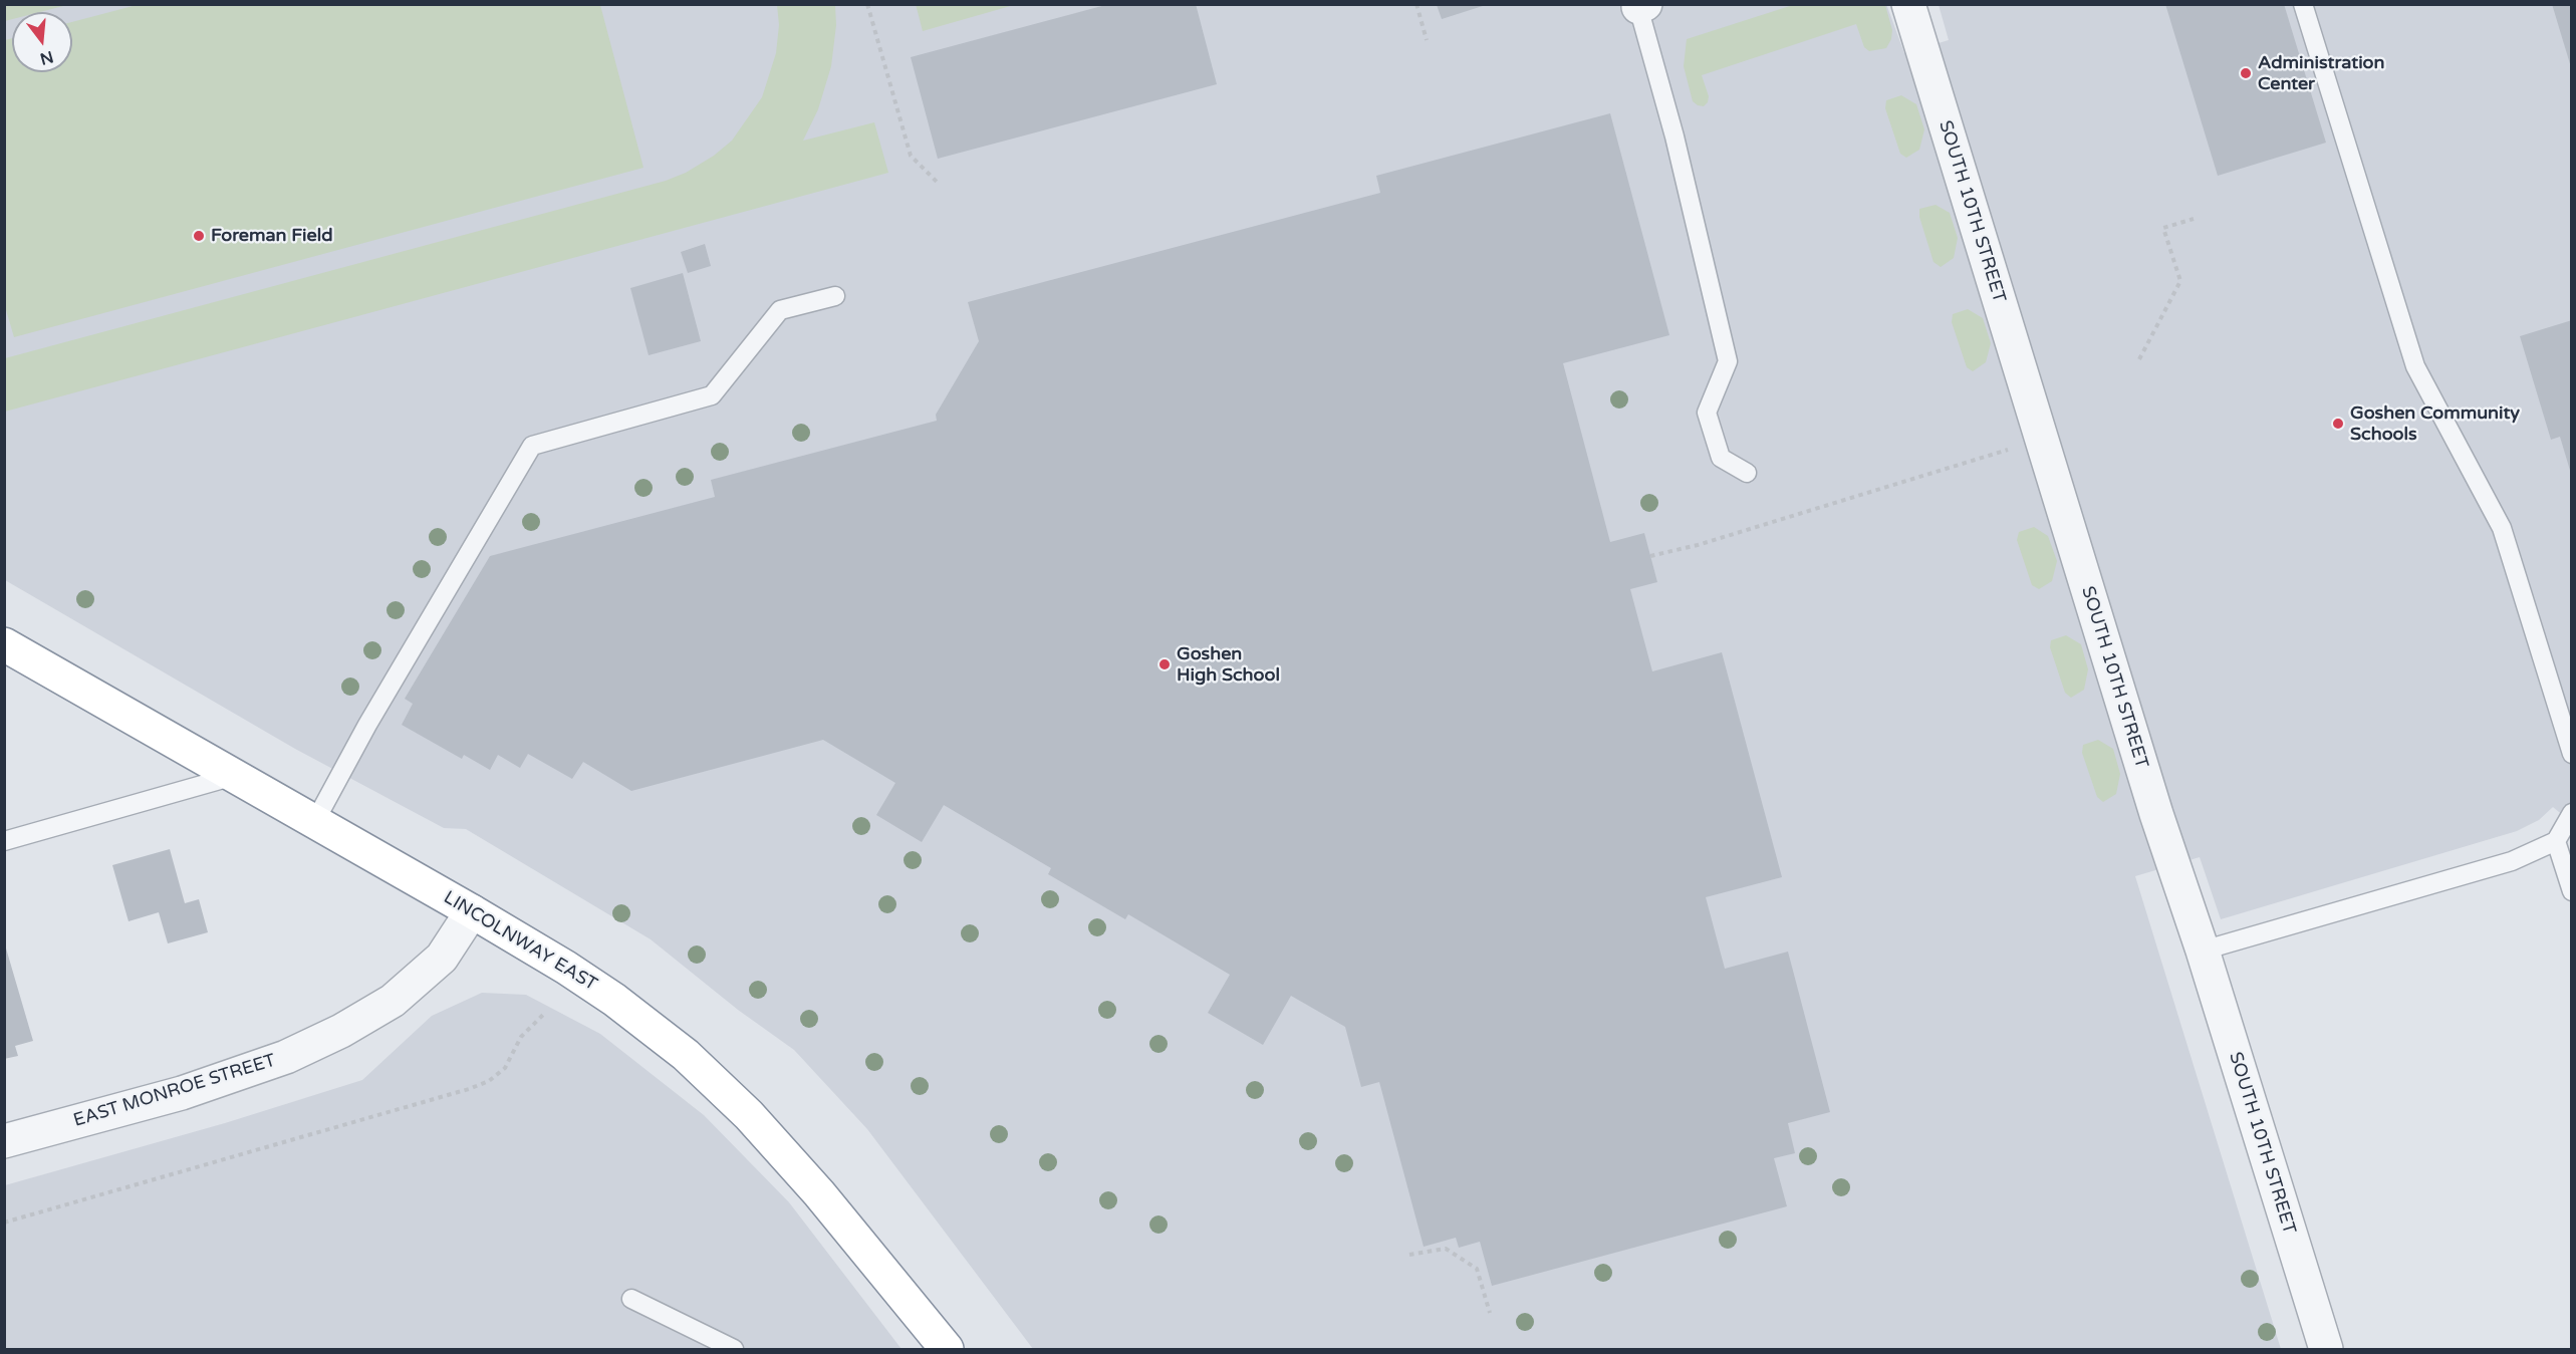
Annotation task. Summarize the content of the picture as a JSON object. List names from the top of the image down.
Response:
{
  "streets": {
    "highway": ["LINCOLNWAY EAST"],
    "street": ["SOUTH 10TH STREET", "EAST MONROE STREET"]
  },
  "crossings": [
    ["LINCOLNWAY EAST", "EAST MONROE STREET"]
  ],
  "places": [
    "Administration Center",
    "Foreman Field",
    "Goshen Community Schools",
    "Goshen High School"
  ],
  "north": "bottom"
}
